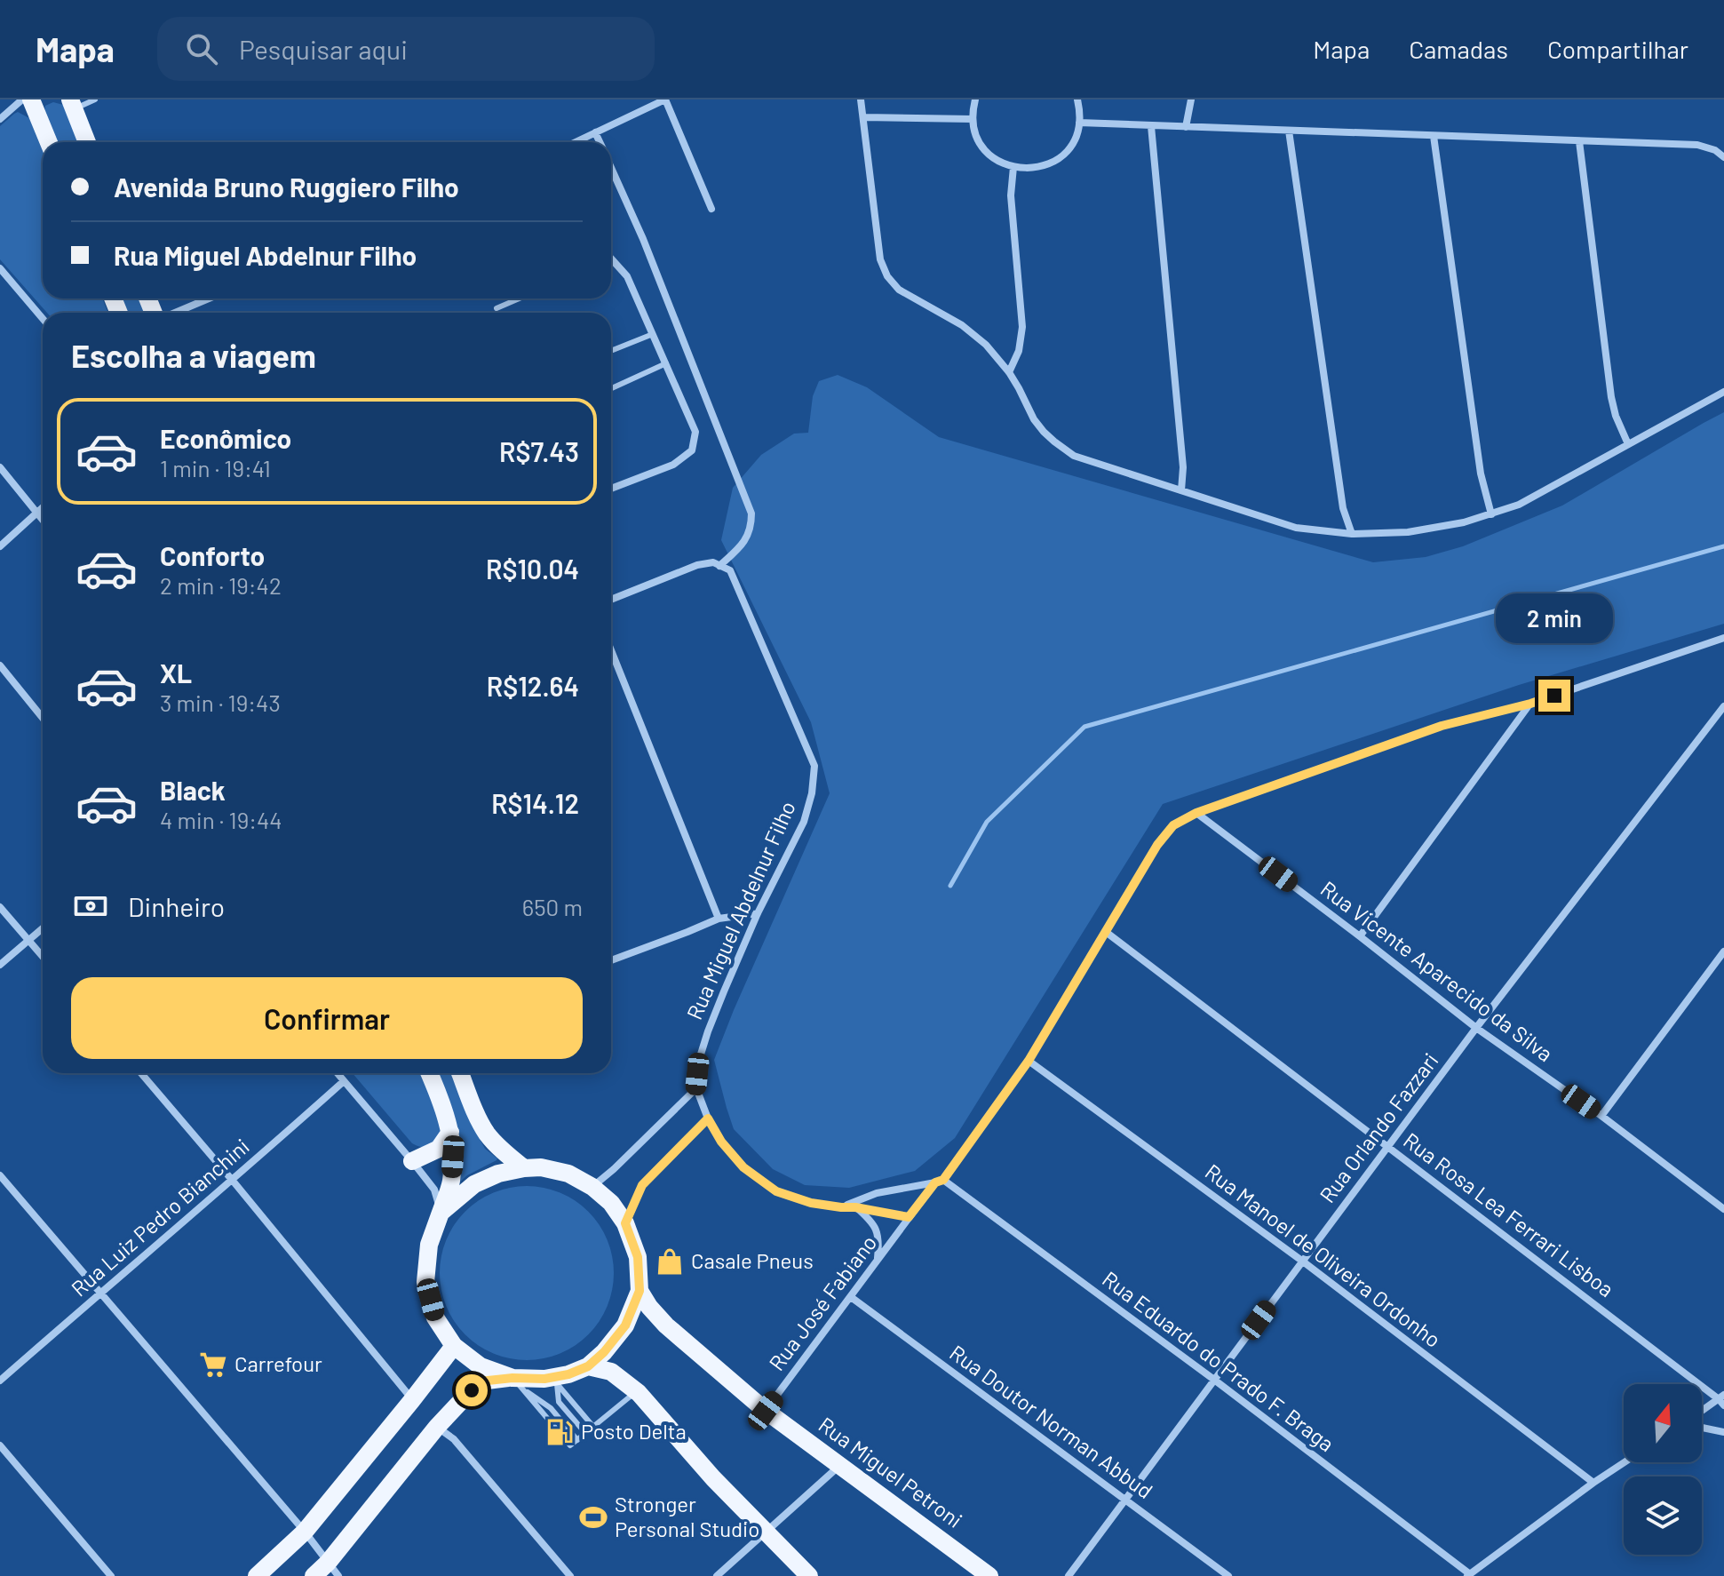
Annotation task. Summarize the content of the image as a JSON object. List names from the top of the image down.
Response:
{
  "streets": {
    "main road": ["Rua Miguel Petroni"],
    "street": [
      "Rua Miguel Abdelnur Filho",
      "Rua Vicente Aparecido da Silva",
      "Rua Orlando Fazzari",
      "Rua Rosa Lea Ferrari Lisboa",
      "Rua Luiz Pedro Bianchini",
      "Rua Manoel de Oliveira Ordonho",
      "Rua José Fabiano",
      "Rua Eduardo do Prado F. Braga",
      "Rua Doutor Norman Abbud"
    ]
  },
  "crossings": [
    ["Rua Miguel Abdelnur Filho", "Rua José Fabiano"],
    ["Rua Vicente Aparecido da Silva", "Rua Orlando Fazzari"],
    ["Rua Orlando Fazzari", "Rua Rosa Lea Ferrari Lisboa"],
    ["Rua Orlando Fazzari", "Rua Manoel de Oliveira Ordonho"],
    ["Rua Orlando Fazzari", "Rua Eduardo do Prado F. Braga"],
    ["Rua Orlando Fazzari", "Rua Doutor Norman Abbud"],
    ["Rua José Fabiano", "Rua Doutor Norman Abbud"],
    ["Rua José Fabiano", "Rua Miguel Petroni"]
  ],
  "places": {
    "shop": ["Casale Pneus"],
    "supermarket": ["Carrefour"],
    "fuel station": ["Posto Delta"],
    "sports": ["Stronger Personal Studio"]
  },
  "north": "top",
  "page": {
    "header": "Mapa",
    "search": "Pesquisar aqui",
    "nav": ["Mapa", "Camadas", "Compartilhar"],
    "banner": ["Avenida Bruno Ruggiero Filho", "Rua Miguel Abdelnur Filho"],
    "heading": "Escolha a viagem",
    "list": [
      {
        "name": "Econômico",
        "note": "1 min · 19:41",
        "value": "R$7.43"
      },
      {
        "name": "Conforto",
        "note": "2 min · 19:42",
        "value": "R$10.04"
      },
      {
        "name": "XL",
        "note": "3 min · 19:43",
        "value": "R$12.64"
      },
      {
        "name": "Black",
        "note": "4 min · 19:44",
        "value": "R$14.12"
      }
    ],
    "bubble": "2 min",
    "pay": ["Dinheiro", "650 m"],
    "buttons": "Confirmar"
  }
}
